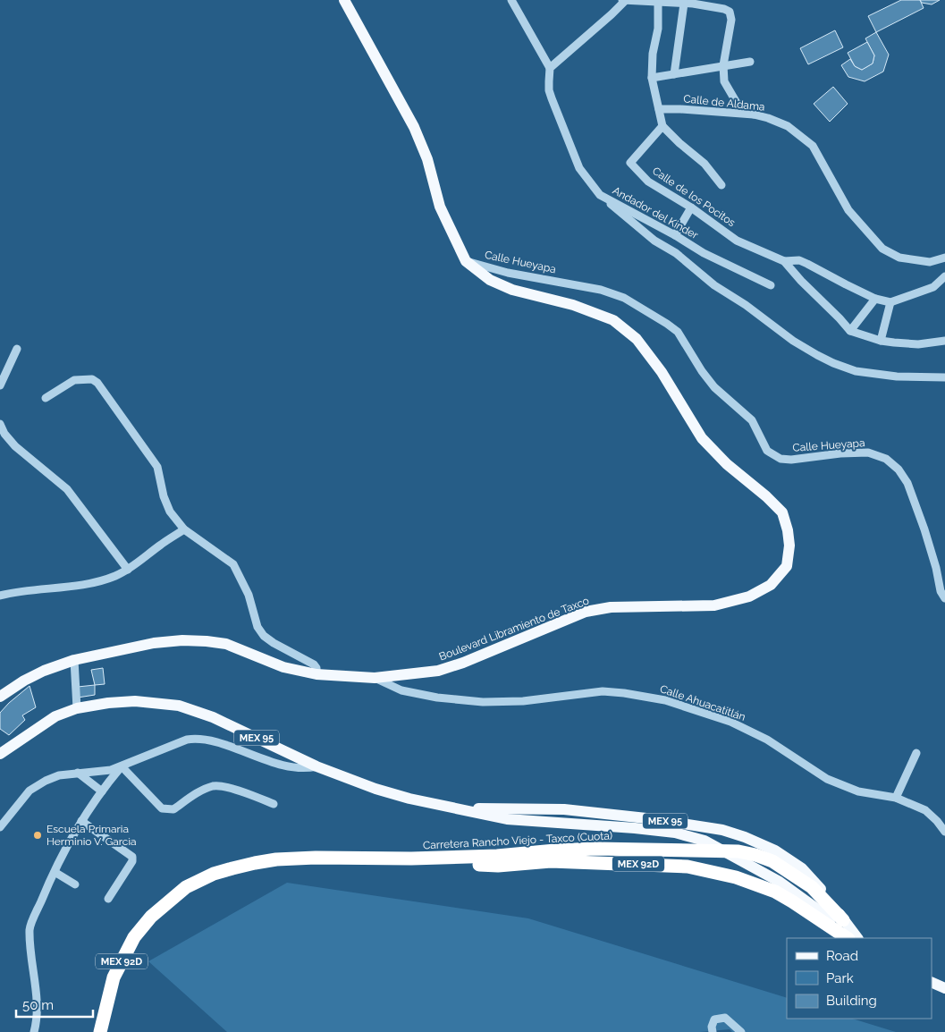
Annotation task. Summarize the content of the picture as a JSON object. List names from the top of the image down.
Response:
{
  "streets": {
    "highway": ["Carretera Rancho Viejo - Taxco (Cuota)", "MEX 92D"],
    "main road": ["Boulevard Libramiento de Taxco", "MEX 95"],
    "street": [
      "Calle de Aldama",
      "Calle de los Pocitos",
      "Andador del Kinder",
      "Calle Hueyapa",
      "Calle Ahuacatitlán"
    ]
  },
  "crossings": [
    ["Calle Hueyapa", "Boulevard Libramiento de Taxco"],
    ["Boulevard Libramiento de Taxco", "Calle Ahuacatitlán"],
    ["MEX 95", "Carretera Rancho Viejo - Taxco (Cuota)"]
  ],
  "places": ["Escuela Primaria Herminio V. Garcìa"],
  "legend": ["Road", "Park", "Building"],
  "scale_bar": "50 m"
}
